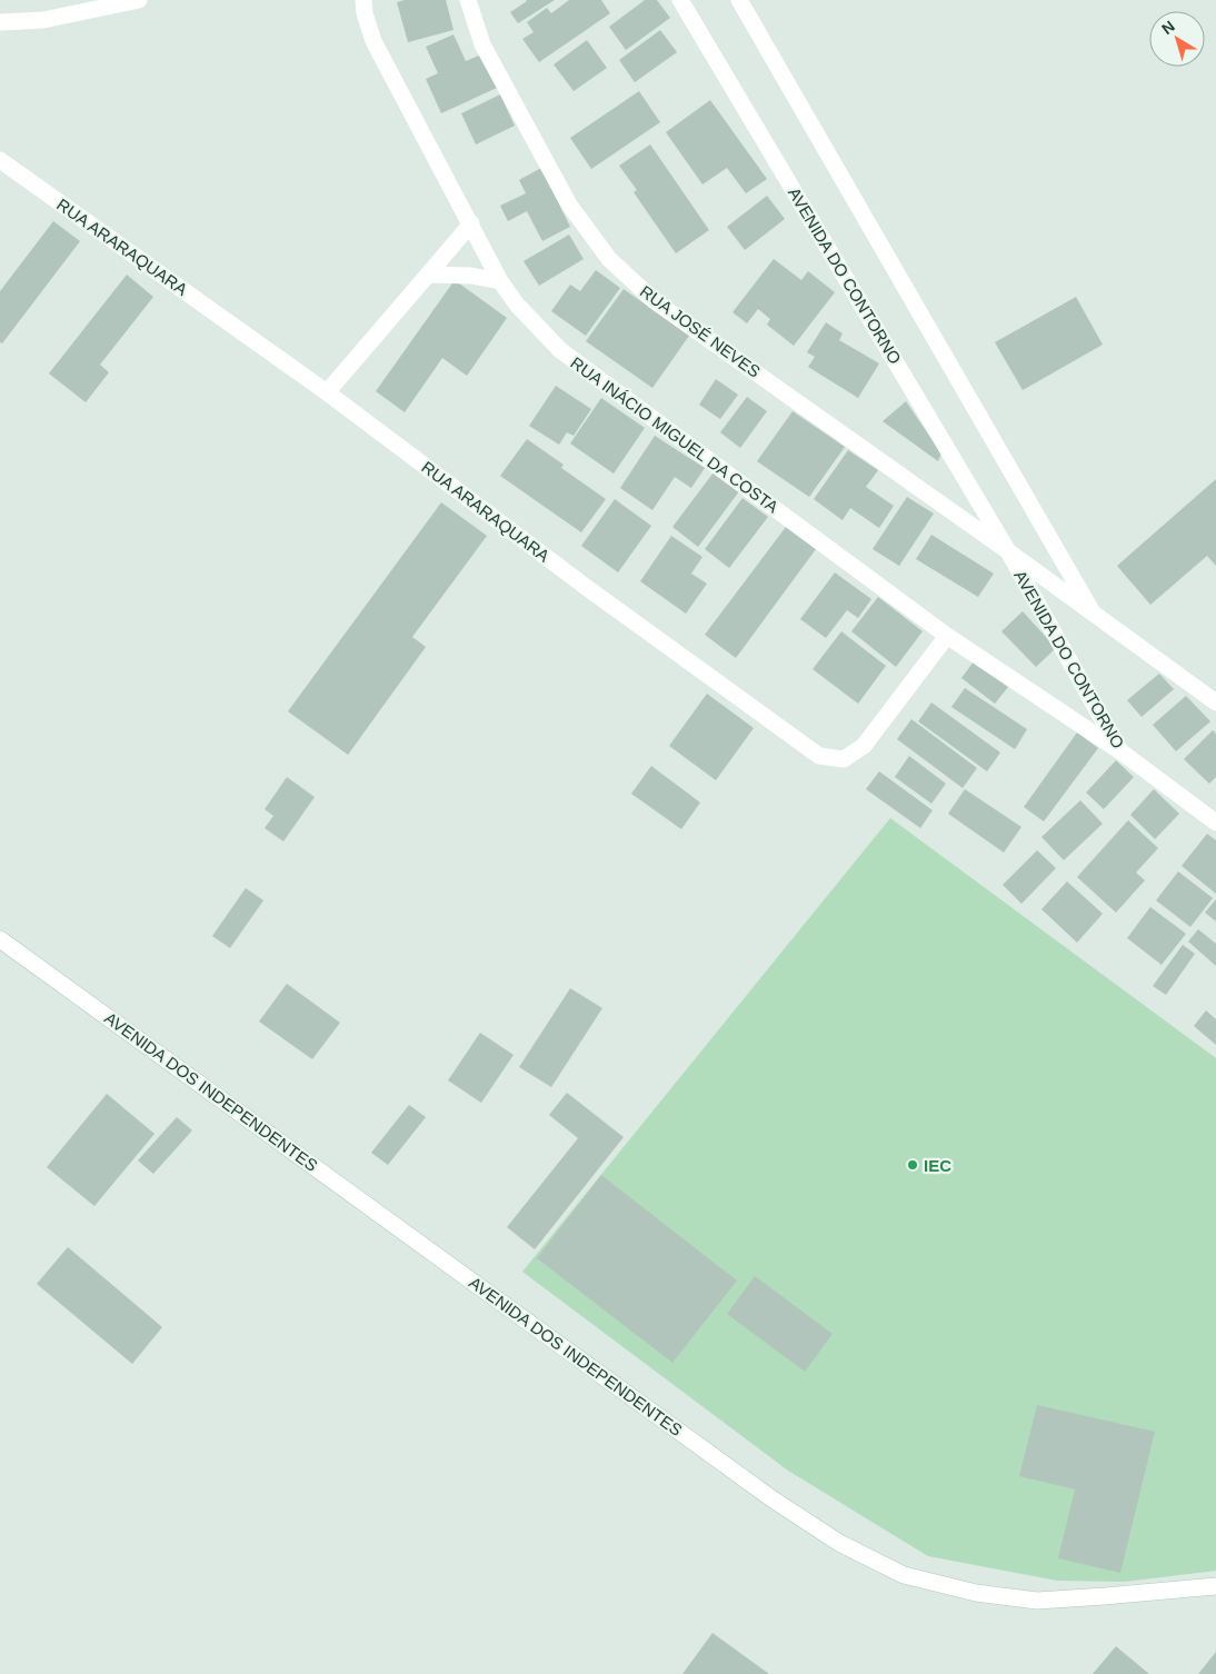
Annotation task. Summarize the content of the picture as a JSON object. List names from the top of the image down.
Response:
{
  "streets": {
    "street": [
      "RUA ARARAQUARA",
      "AVENIDA DO CONTORNO",
      "RUA JOSÉ NEVES",
      "RUA INÁCIO MIGUEL DA COSTA",
      "AVENIDA DOS INDEPENDENTES"
    ]
  },
  "crossings": [
    ["RUA ARARAQUARA", "RUA INÁCIO MIGUEL DA COSTA"],
    ["AVENIDA DO CONTORNO", "RUA JOSÉ NEVES"],
    ["AVENIDA DO CONTORNO", "RUA INÁCIO MIGUEL DA COSTA"]
  ],
  "places": ["IEC"],
  "north": "top left"
}
